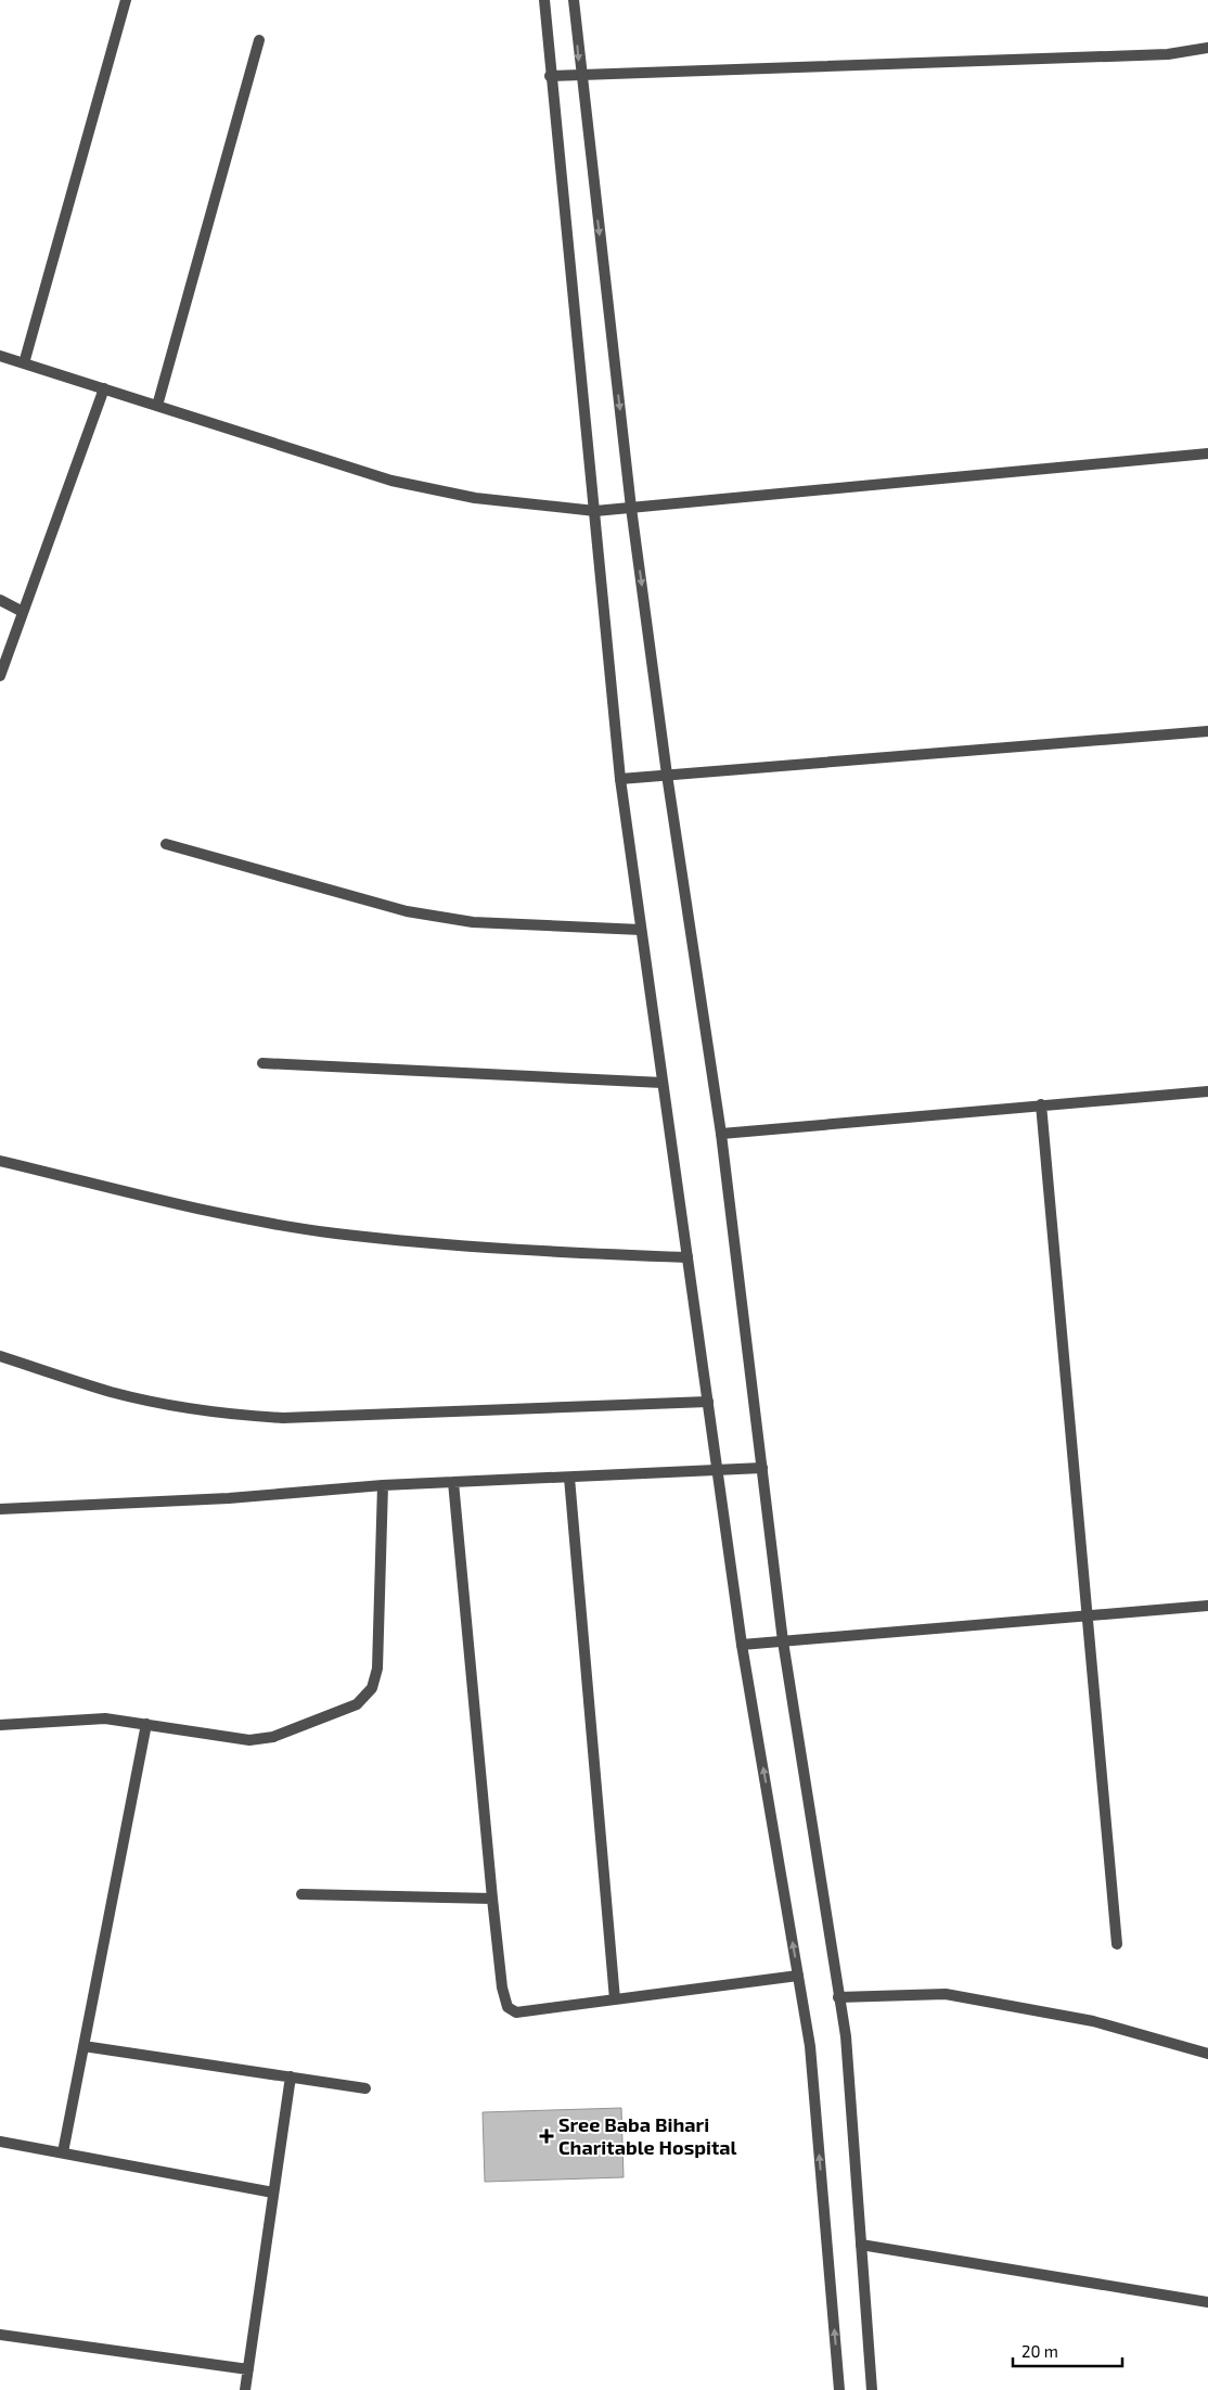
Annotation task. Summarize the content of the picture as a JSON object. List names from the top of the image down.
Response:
{
  "places": {
    "health": ["Sree Baba Bihari Charitable Hospital"]
  },
  "scale_bar": "20 m"
}
